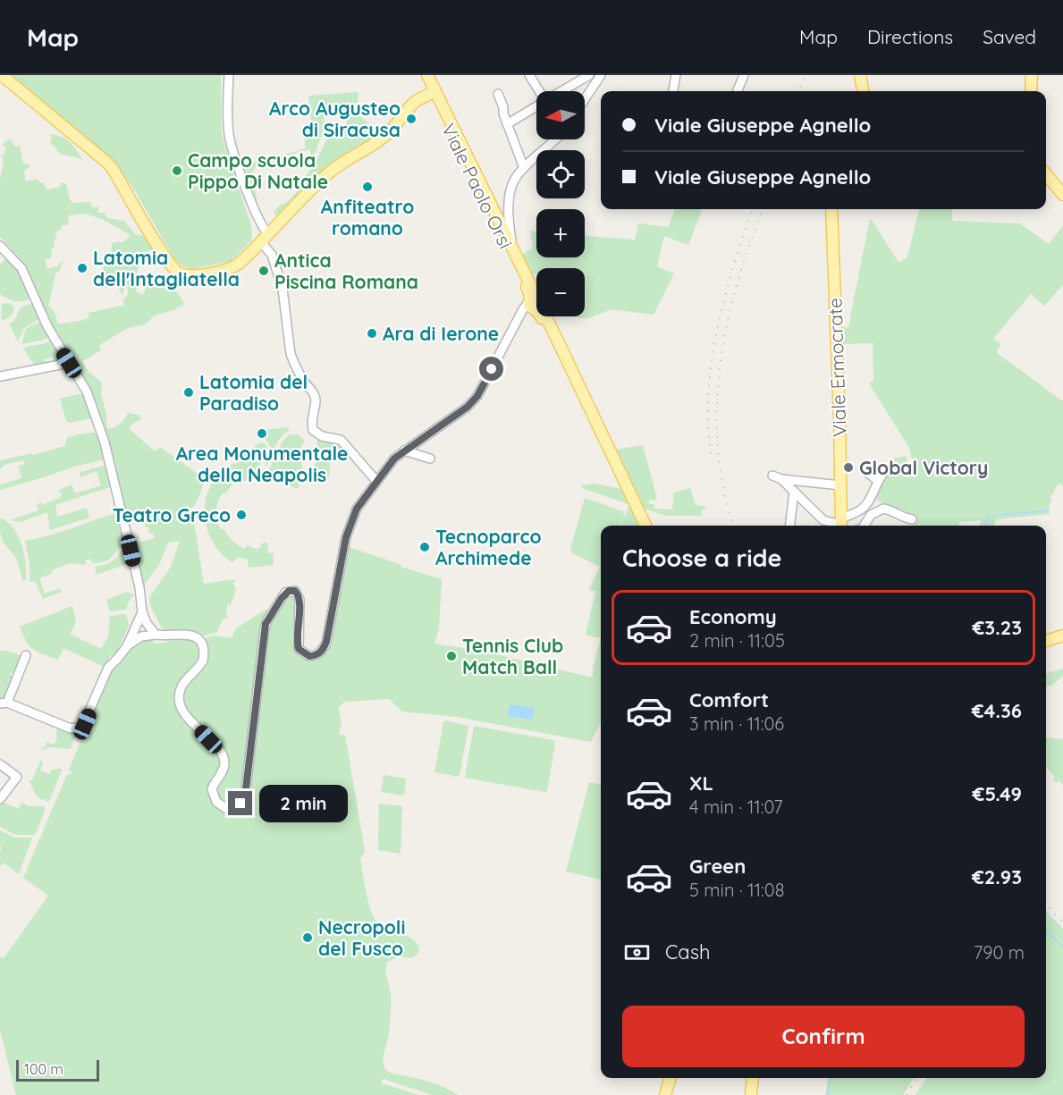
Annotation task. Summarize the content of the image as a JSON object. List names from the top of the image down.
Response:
{
  "streets": {
    "main road": ["Viale Paolo Orsi", "Viale Ermocrate"]
  },
  "places": [
    "Arco Augusteo di Siracusa",
    "Campo scuola Pippo Di Natale",
    "Anfiteatro romano",
    "Latomia dell'Intagliatella",
    "Antica Piscina Romana",
    "Ara di Ierone",
    "Latomia del Paradiso",
    "Area Monumentale della Neapolis",
    "Global Victory",
    "Teatro Greco",
    "Tecnoparco Archimede",
    "Tennis Club Match Ball",
    "Necropoli del Fusco"
  ],
  "scale_bar": "100 m",
  "north": "left",
  "page": {
    "header": "Map",
    "nav": ["Map", "Directions", "Saved"],
    "map_buttons": ["+", "−"],
    "banner": ["Viale Giuseppe Agnello", "Viale Giuseppe Agnello"],
    "heading": "Choose a ride",
    "list": [
      {
        "name": "Economy",
        "note": "2 min · 11:05",
        "value": "€3.23"
      },
      {
        "name": "Comfort",
        "note": "3 min · 11:06",
        "value": "€4.36"
      },
      {
        "name": "XL",
        "note": "4 min · 11:07",
        "value": "€5.49"
      },
      {
        "name": "Green",
        "note": "5 min · 11:08",
        "value": "€2.93"
      }
    ],
    "bubble": "2 min",
    "pay": ["Cash", "790 m"],
    "buttons": "Confirm",
    "scale": "100 m"
  }
}
